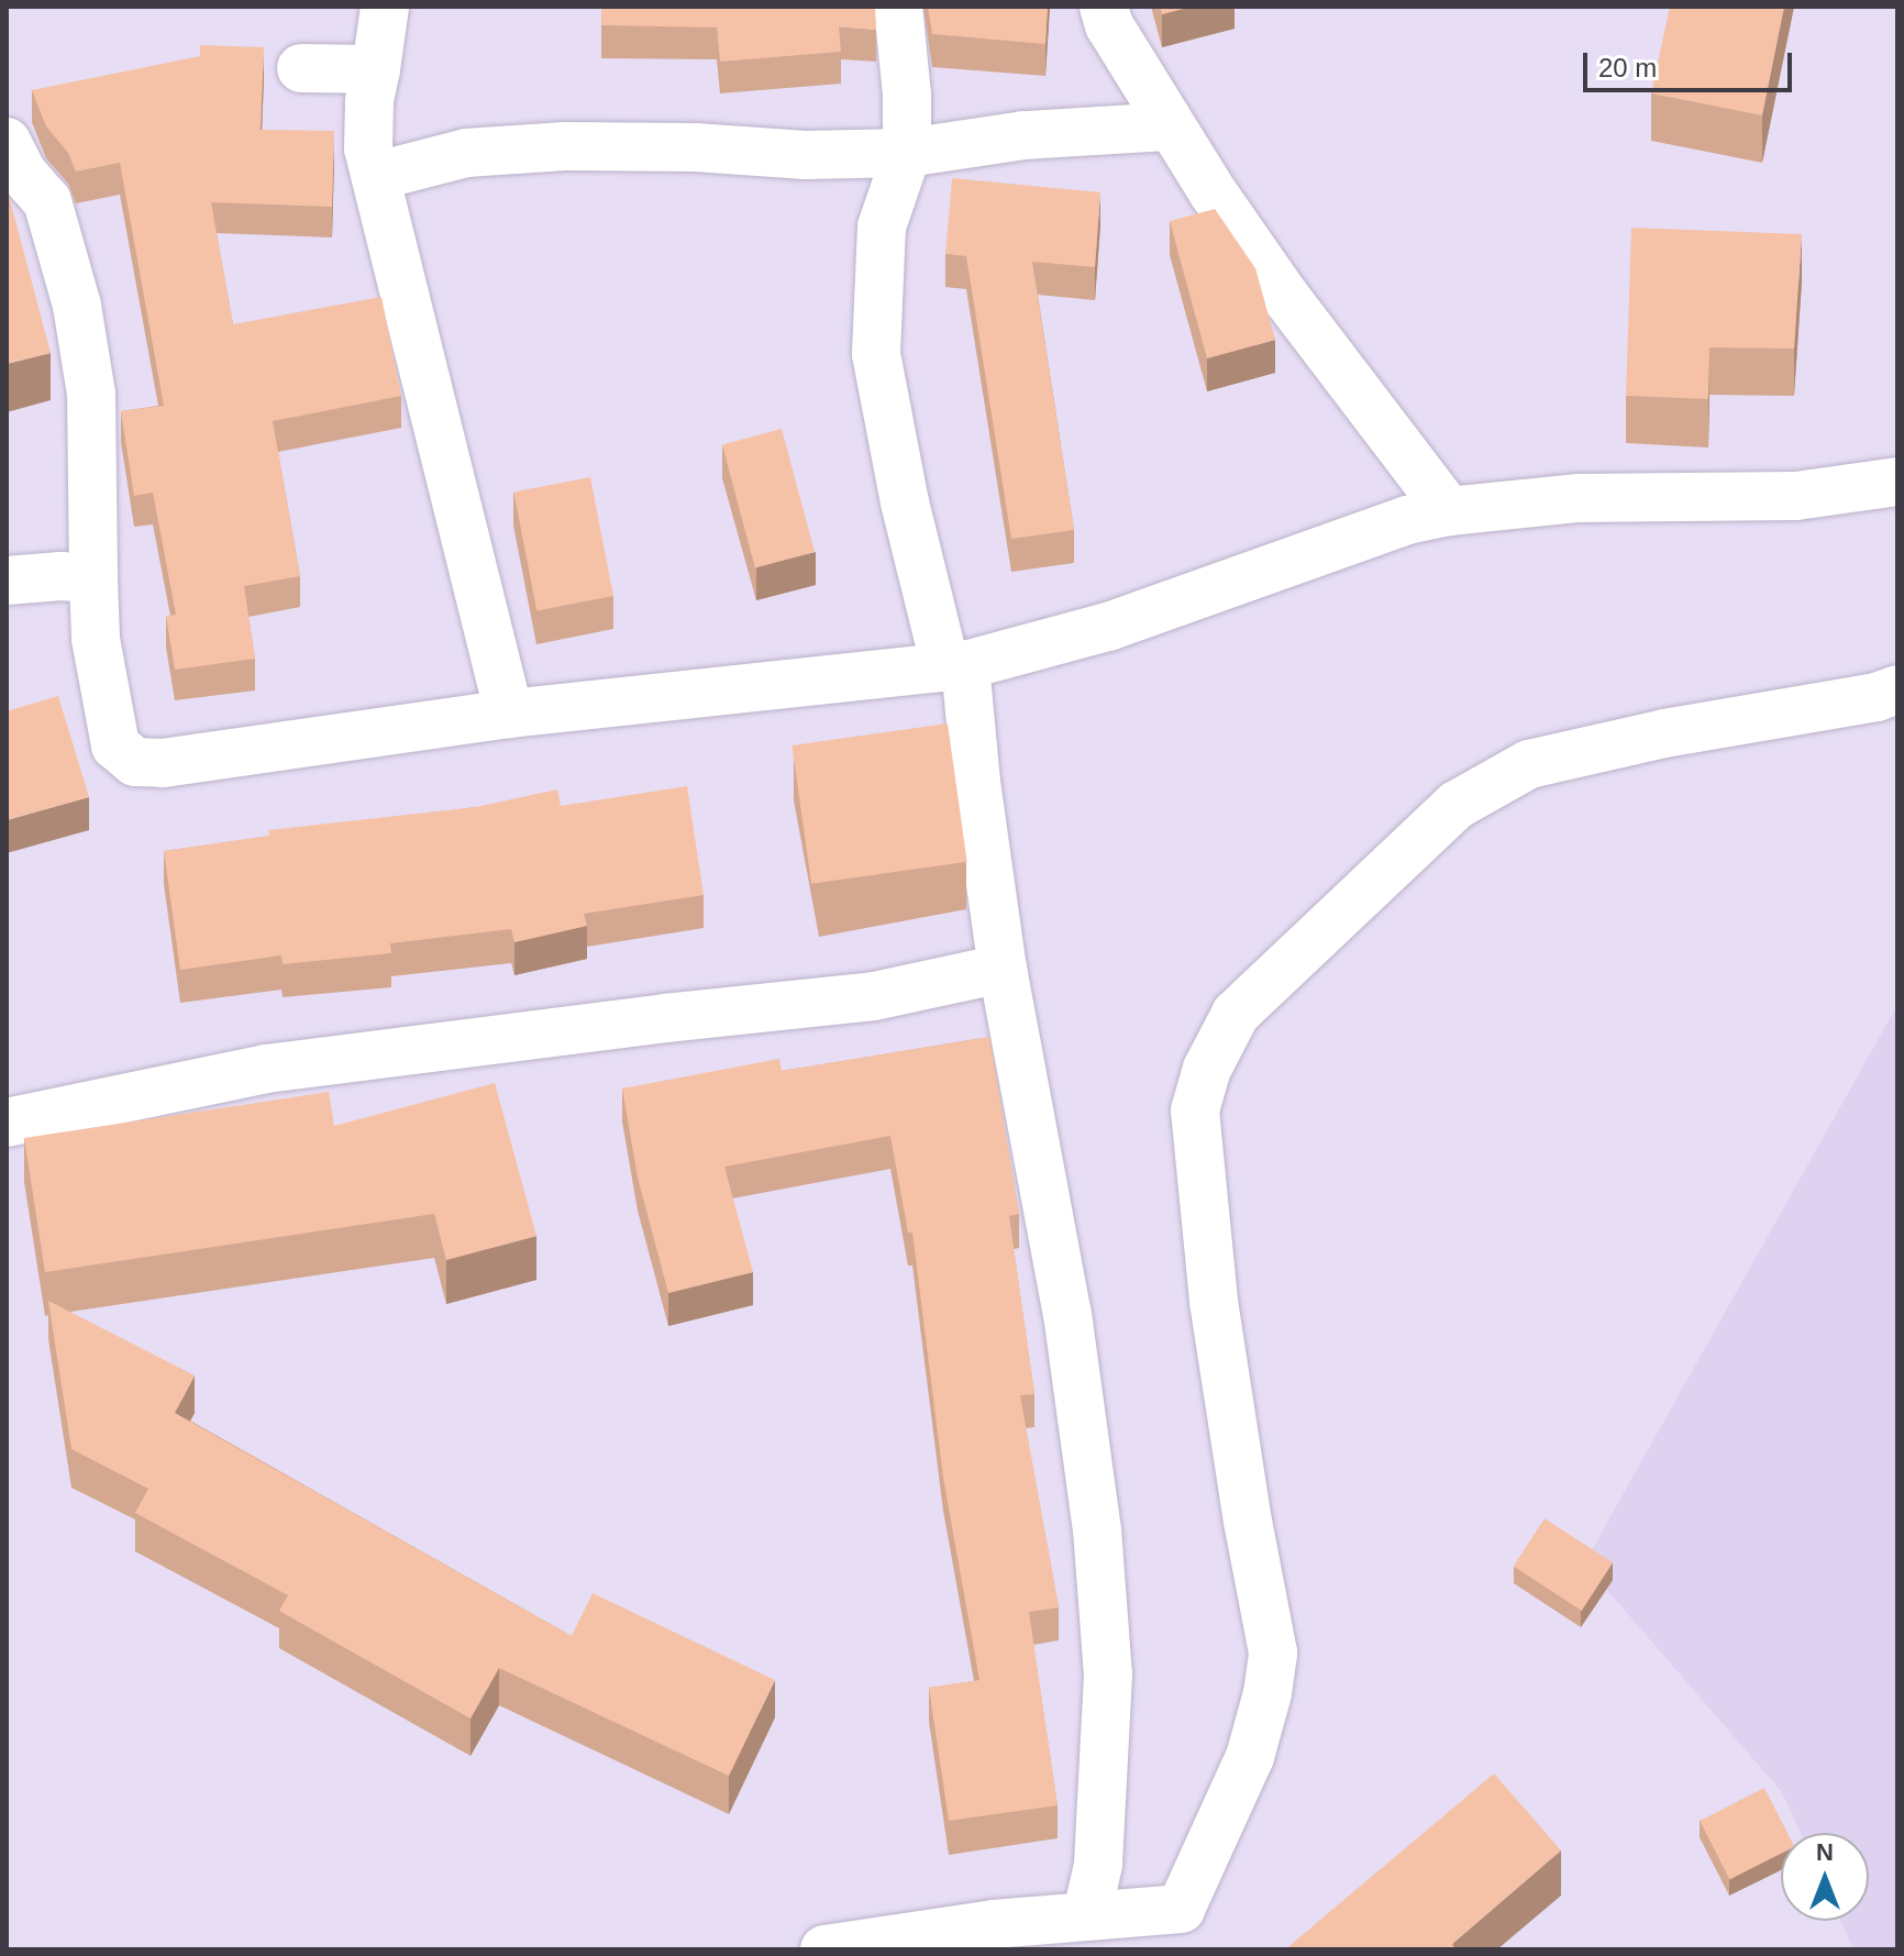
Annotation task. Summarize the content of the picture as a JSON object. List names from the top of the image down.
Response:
{
  "scale_bar": "20 m",
  "north": "top"
}
